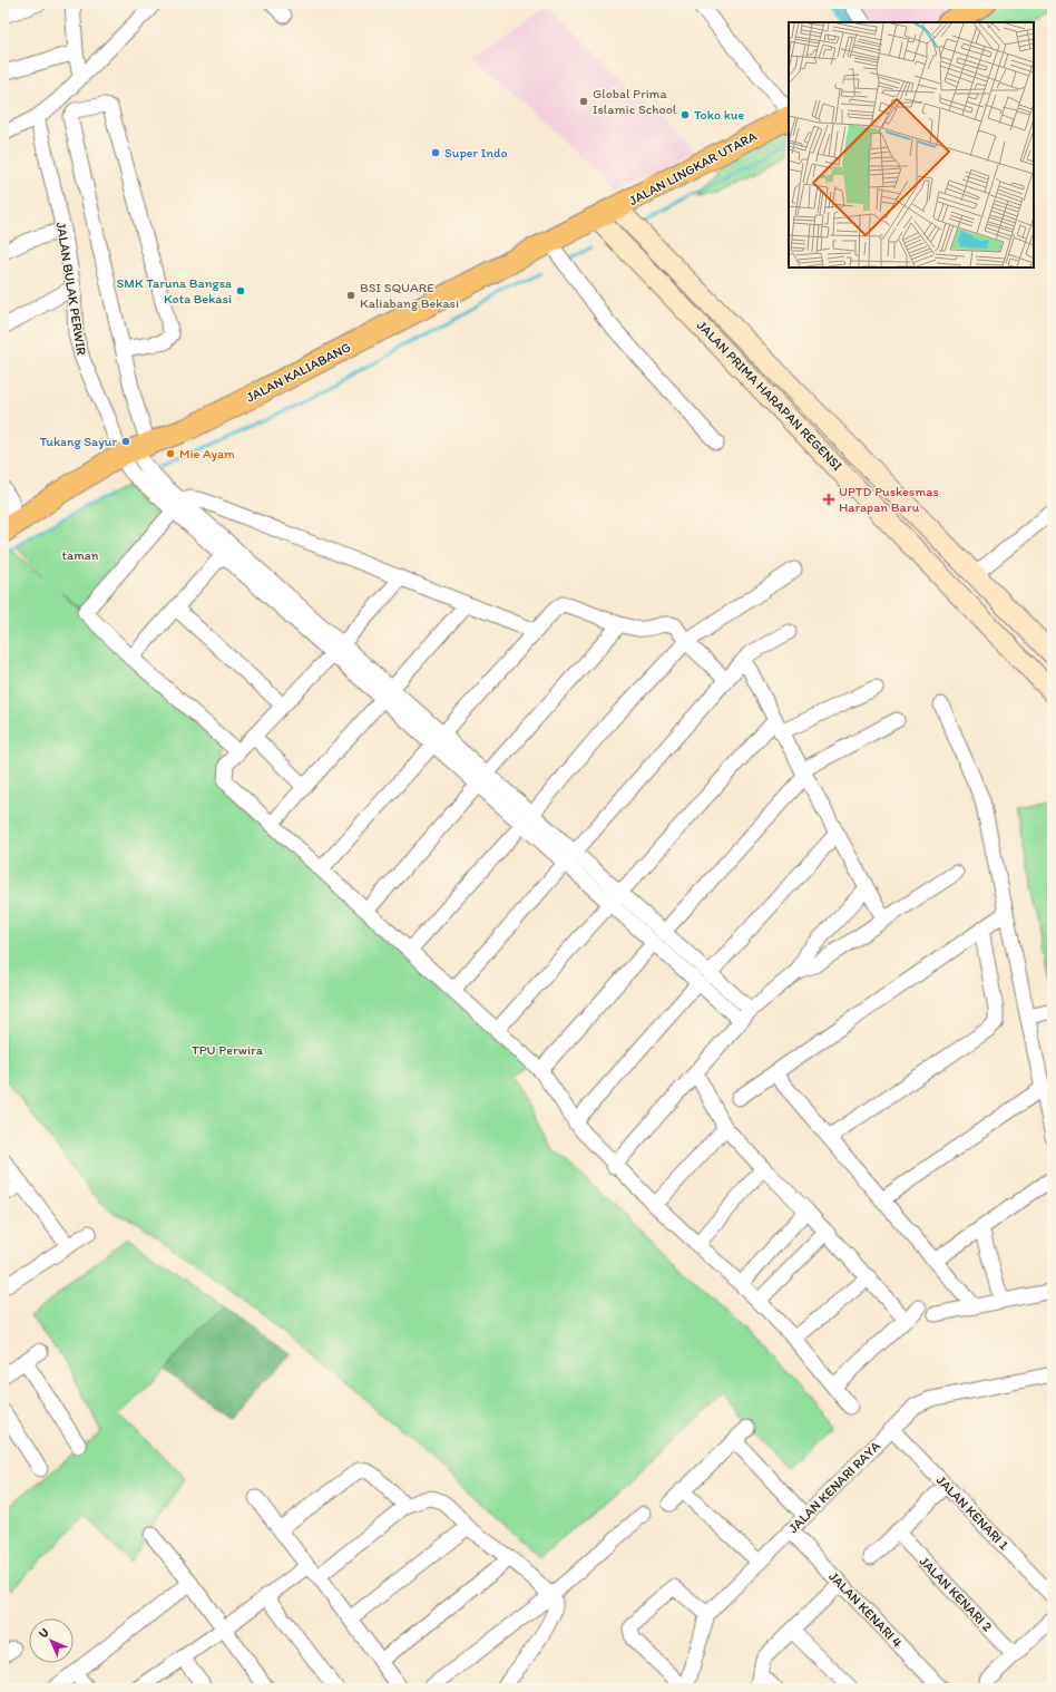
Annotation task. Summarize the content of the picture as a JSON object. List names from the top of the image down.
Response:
{
  "streets": {
    "main road": ["JALAN LINGKAR UTARA", "JALAN KALIABANG"],
    "street": [
      "JALAN BULAK PERWIR",
      "JALAN PRIMA HARAPAN REGENSI",
      "JALAN KENARI RAYA",
      "JALAN KENARI 1",
      "JALAN KENARI 2",
      "JALAN KENARI 4"
    ]
  },
  "crossings": [
    ["JALAN LINGKAR UTARA", "JALAN KALIABANG"],
    ["JALAN LINGKAR UTARA", "JALAN PRIMA HARAPAN REGENSI"],
    ["JALAN BULAK PERWIR", "JALAN KALIABANG"],
    ["JALAN KALIABANG", "JALAN PRIMA HARAPAN REGENSI"],
    ["JALAN KENARI RAYA", "JALAN KENARI 1"],
    ["JALAN KENARI RAYA", "JALAN KENARI 4"]
  ],
  "parks": ["taman", "TPU Perwira"],
  "places": {
    "other": [
      "Global Prima Islamic School",
      "Toko kue",
      "Super Indo",
      "SMK Taruna Bangsa Kota Bekasi",
      "BSI SQUARE Kaliabang Bekasi",
      "Tukang Sayur",
      "Mie Ayam"
    ],
    "health": ["UPTD Puskesmas Harapan Baru"]
  },
  "north": "top left"
}
